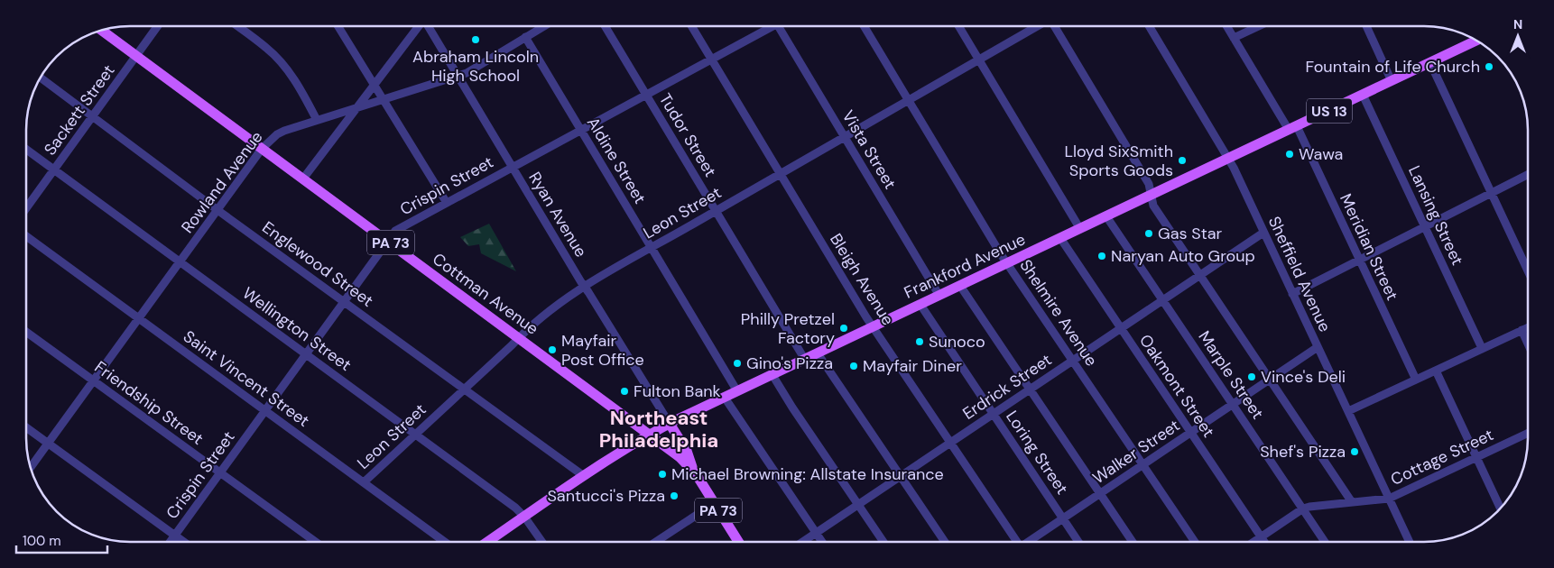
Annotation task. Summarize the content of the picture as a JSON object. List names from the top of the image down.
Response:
{
  "streets": {
    "main road": [
      "US 13",
      "PA 73",
      "Frankford Avenue",
      "Cottman Avenue"
    ],
    "street": [
      "Sackett Street",
      "Tudor Street",
      "Vista Street",
      "Aldine Street",
      "Rowland Avenue",
      "Crispin Street",
      "Leon Street",
      "Ryan Avenue",
      "Lansing Street",
      "Meridian Street",
      "Englewood Street",
      "Sheffield Avenue",
      "Bleigh Avenue",
      "Shelmire Avenue",
      "Wellington Street",
      "Marple Street",
      "Saint Vincent Street",
      "Oakmont Street",
      "Erdrick Street",
      "Friendship Street",
      "Walker Street",
      "Loring Street",
      "Cottage Street"
    ]
  },
  "crossings": [
    ["Sackett Street", "Englewood Street"],
    ["Sackett Street", "Cottman Avenue"],
    ["Sackett Street", "Wellington Street"],
    ["Tudor Street", "Crispin Street"],
    ["Tudor Street", "Leon Street"],
    ["Tudor Street", "Frankford Avenue"],
    ["Vista Street", "Leon Street"],
    ["Vista Street", "Frankford Avenue"],
    ["Aldine Street", "Rowland Avenue"],
    ["Aldine Street", "Crispin Street"],
    ["Aldine Street", "Leon Street"],
    ["Aldine Street", "Frankford Avenue"],
    ["Rowland Avenue", "Ryan Avenue"],
    ["Rowland Avenue", "Englewood Street"],
    ["Rowland Avenue", "Cottman Avenue"],
    ["Rowland Avenue", "Wellington Street"],
    ["Rowland Avenue", "Saint Vincent Street"],
    ["Rowland Avenue", "Friendship Street"],
    ["Crispin Street", "Ryan Avenue"],
    ["Crispin Street", "Englewood Street"],
    ["Crispin Street", "Bleigh Avenue"],
    ["Crispin Street", "Cottman Avenue"],
    ["Crispin Street", "Wellington Street"],
    ["Crispin Street", "Saint Vincent Street"],
    ["Crispin Street", "Friendship Street"],
    ["Leon Street", "Ryan Avenue"],
    ["Leon Street", "Englewood Street"],
    ["Leon Street", "Bleigh Avenue"],
    ["Leon Street", "Cottman Avenue"],
    ["Leon Street", "Shelmire Avenue"],
    ["Leon Street", "Wellington Street"],
    ["Leon Street", "Saint Vincent Street"],
    ["Ryan Avenue", "Frankford Avenue"],
    ["Lansing Street", "Frankford Avenue"],
    ["Meridian Street", "Frankford Avenue"],
    ["Englewood Street", "Frankford Avenue"],
    ["Frankford Avenue", "Sheffield Avenue"],
    ["Frankford Avenue", "Bleigh Avenue"],
    ["Frankford Avenue", "Cottman Avenue"],
    ["Frankford Avenue", "Shelmire Avenue"],
    ["Frankford Avenue", "Wellington Street"],
    ["Frankford Avenue", "Marple Street"],
    ["Frankford Avenue", "Oakmont Street"],
    ["Frankford Avenue", "Loring Street"],
    ["Sheffield Avenue", "Erdrick Street"],
    ["Sheffield Avenue", "Walker Street"],
    ["Sheffield Avenue", "Cottage Street"],
    ["Bleigh Avenue", "Erdrick Street"],
    ["Shelmire Avenue", "Erdrick Street"],
    ["Shelmire Avenue", "Walker Street"],
    ["Marple Street", "Erdrick Street"],
    ["Marple Street", "Walker Street"],
    ["Marple Street", "Cottage Street"],
    ["Oakmont Street", "Erdrick Street"],
    ["Oakmont Street", "Walker Street"],
    ["Oakmont Street", "Cottage Street"],
    ["Erdrick Street", "Loring Street"],
    ["Walker Street", "Loring Street"]
  ],
  "districts": ["Northeast Philadelphia"],
  "places": [
    "Abraham Lincoln High School",
    "Fountain of Life Church",
    "Wawa",
    "Lloyd SixSmith Sports Goods",
    "Gas Star",
    "Naryan Auto Group",
    "Philly Pretzel Factory",
    "Sunoco",
    "Mayfair Post Office",
    "Gino's Pizza",
    "Mayfair Diner",
    "Vince's Deli",
    "Fulton Bank",
    "Shef's Pizza",
    "Michael Browning: Allstate Insurance",
    "Santucci's Pizza"
  ],
  "scale_bar": "100 m",
  "north": "top"
}
